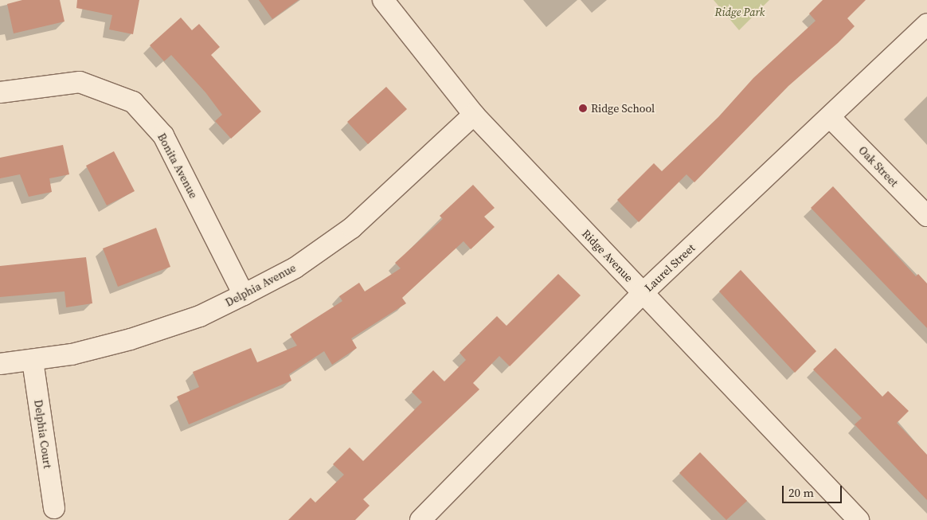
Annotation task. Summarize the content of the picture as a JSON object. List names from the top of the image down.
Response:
{
  "streets": {
    "street": [
      "Bonita Avenue",
      "Oak Street",
      "Ridge Avenue",
      "Laurel Street",
      "Delphia Avenue",
      "Delphia Court"
    ]
  },
  "crossings": [
    ["Bonita Avenue", "Delphia Avenue"],
    ["Oak Street", "Laurel Street"],
    ["Ridge Avenue", "Laurel Street"],
    ["Ridge Avenue", "Delphia Avenue"],
    ["Delphia Avenue", "Delphia Court"]
  ],
  "parks": ["Ridge Park"],
  "places": ["Ridge School"],
  "scale_bar": "20 m"
}
